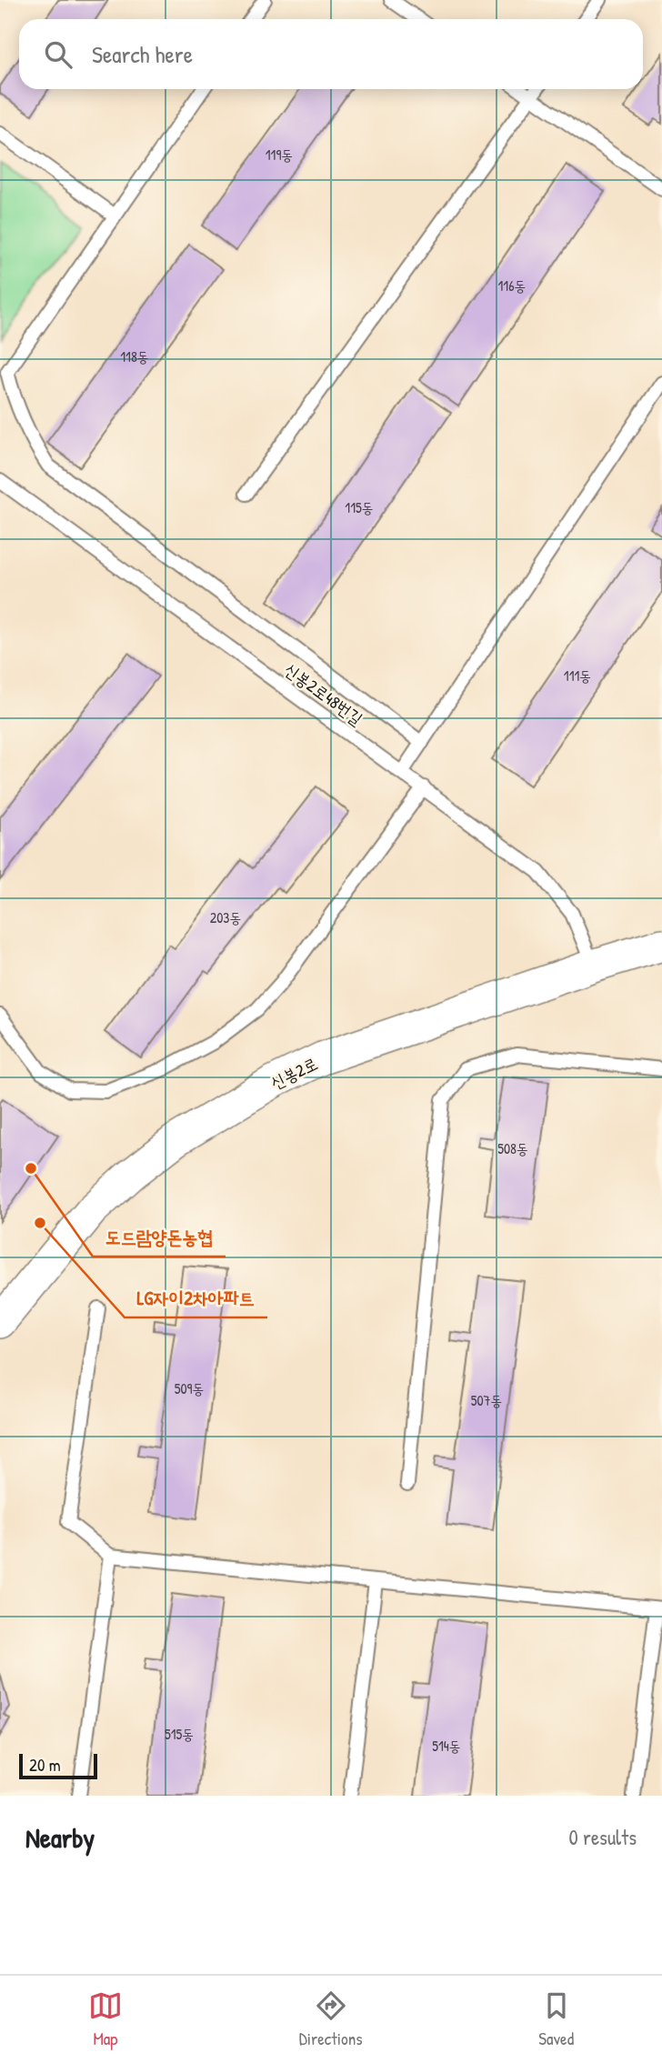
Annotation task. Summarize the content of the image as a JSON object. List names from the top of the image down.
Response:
{
  "streets": {
    "street": ["신봉2로"],
    "lane": ["신봉2로48번길"]
  },
  "crossings": [
    ["신봉2로48번길", "신봉2로"]
  ],
  "places": ["도드람양돈농협", "LG자이2차아파트"],
  "house_numbers": [
    "119동",
    "116동",
    "118동",
    "115동",
    "111동",
    "203동",
    "508동",
    "509동",
    "507동",
    "515동",
    "514동"
  ],
  "scale_bar": "20 m",
  "page": {
    "search": "Search here",
    "scale": "20 m",
    "heading": ["Nearby", "0 results"],
    "nav": ["Map", "Directions", "Saved"]
  }
}
